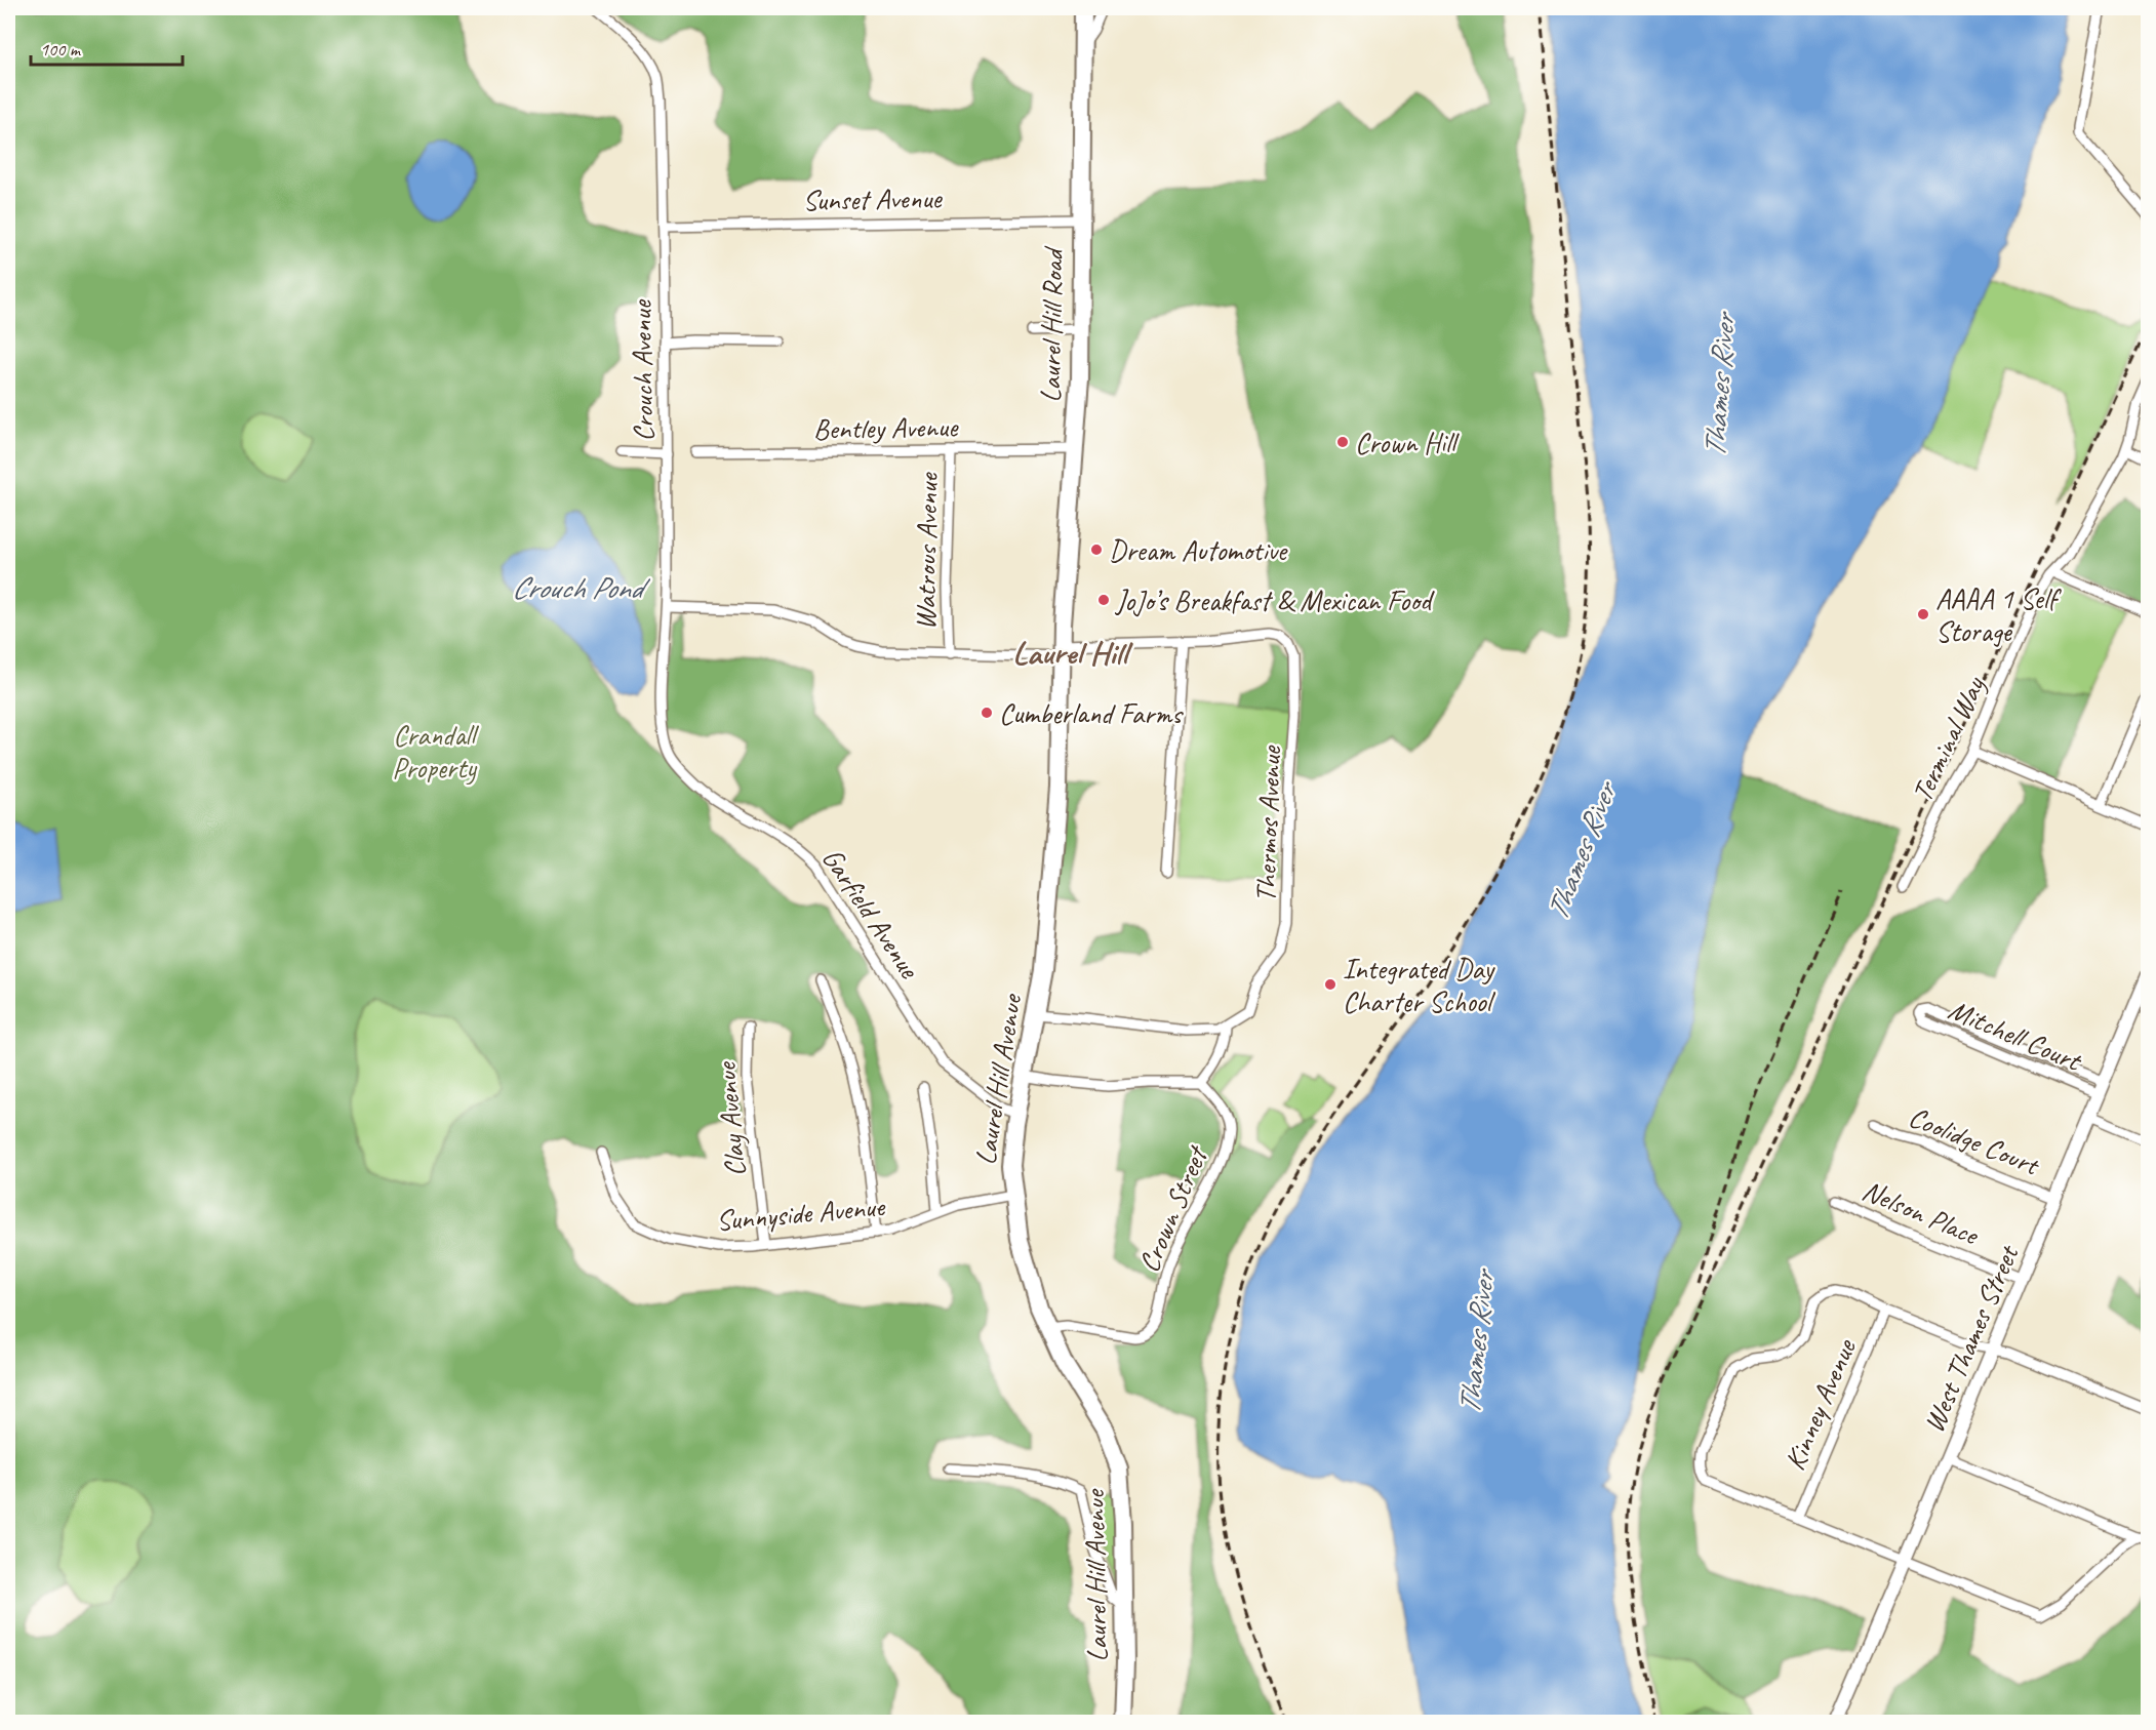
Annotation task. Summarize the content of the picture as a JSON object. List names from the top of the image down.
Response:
{
  "streets": {
    "highway": ["Laurel Hill Road", "Laurel Hill Avenue"],
    "main road": ["West Thames Street"],
    "street": [
      "Sunset Avenue",
      "Crouch Avenue",
      "Bentley Avenue",
      "Watrous Avenue",
      "Terminal Way",
      "Thermos Avenue",
      "Garfield Avenue",
      "Mitchell Court",
      "Clay Avenue",
      "Coolidge Court",
      "Crown Street",
      "Nelson Place",
      "Sunnyside Avenue",
      "Kinney Avenue"
    ]
  },
  "crossings": [
    ["Sunset Avenue", "Laurel Hill Road"],
    ["Sunset Avenue", "Crouch Avenue"],
    ["Laurel Hill Road", "Bentley Avenue"],
    ["Laurel Hill Road", "Thermos Avenue"],
    ["Laurel Hill Road", "Laurel Hill Avenue"],
    ["Crouch Avenue", "Thermos Avenue"],
    ["Crouch Avenue", "Garfield Avenue"],
    ["Bentley Avenue", "Watrous Avenue"],
    ["Watrous Avenue", "Thermos Avenue"],
    ["Thermos Avenue", "Laurel Hill Avenue"],
    ["Garfield Avenue", "Laurel Hill Avenue"],
    ["Mitchell Court", "West Thames Street"],
    ["Laurel Hill Avenue", "Crown Street"],
    ["Laurel Hill Avenue", "Sunnyside Avenue"],
    ["Clay Avenue", "Sunnyside Avenue"],
    ["Coolidge Court", "West Thames Street"],
    ["Nelson Place", "West Thames Street"]
  ],
  "districts": ["Laurel Hill"],
  "water": ["Thames River", "Crouch Pond"],
  "parks": ["Crandall Property"],
  "places": [
    "Crown Hill",
    "Dream Automotive",
    "JoJo’s Breakfast & Mexican Food",
    "AAAA 1 Self Storage",
    "Cumberland Farms",
    "Integrated Day Charter School"
  ],
  "scale_bar": "100 m"
}
